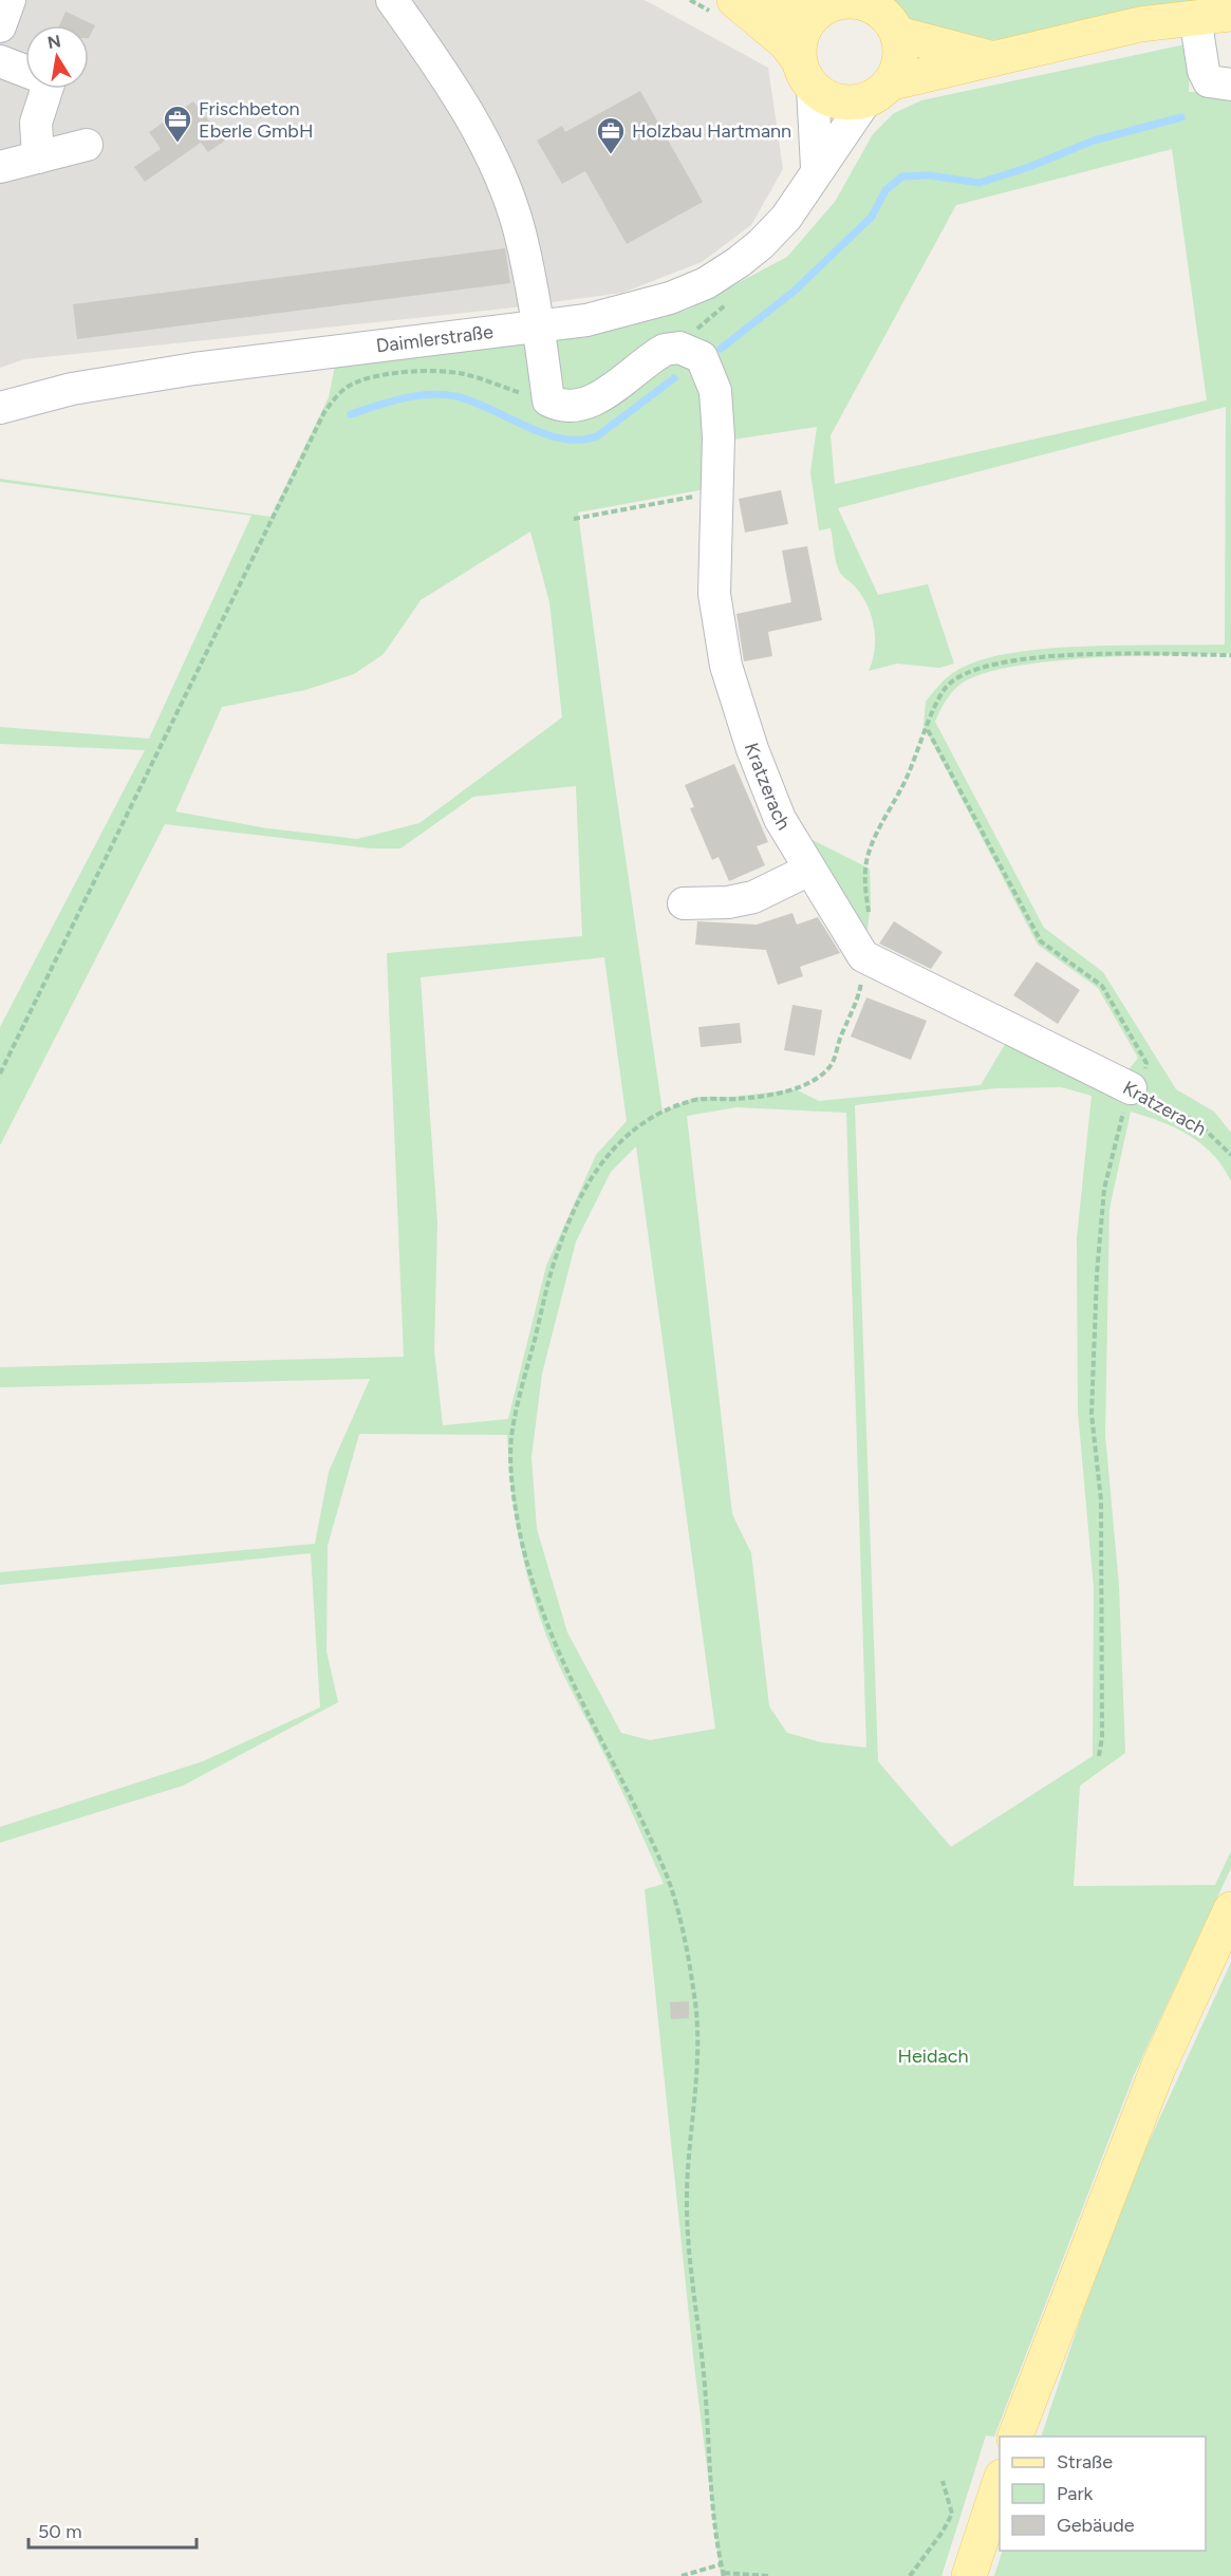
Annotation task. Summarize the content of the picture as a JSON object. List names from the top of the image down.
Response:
{
  "streets": {
    "street": ["Daimlerstraße", "Kratzerach"]
  },
  "parks": ["Heidach"],
  "places": {
    "office": ["Frischbeton Eberle GmbH", "Holzbau Hartmann"]
  },
  "legend": ["Straße", "Park", "Gebäude"],
  "scale_bar": "50 m",
  "north": "top"
}
